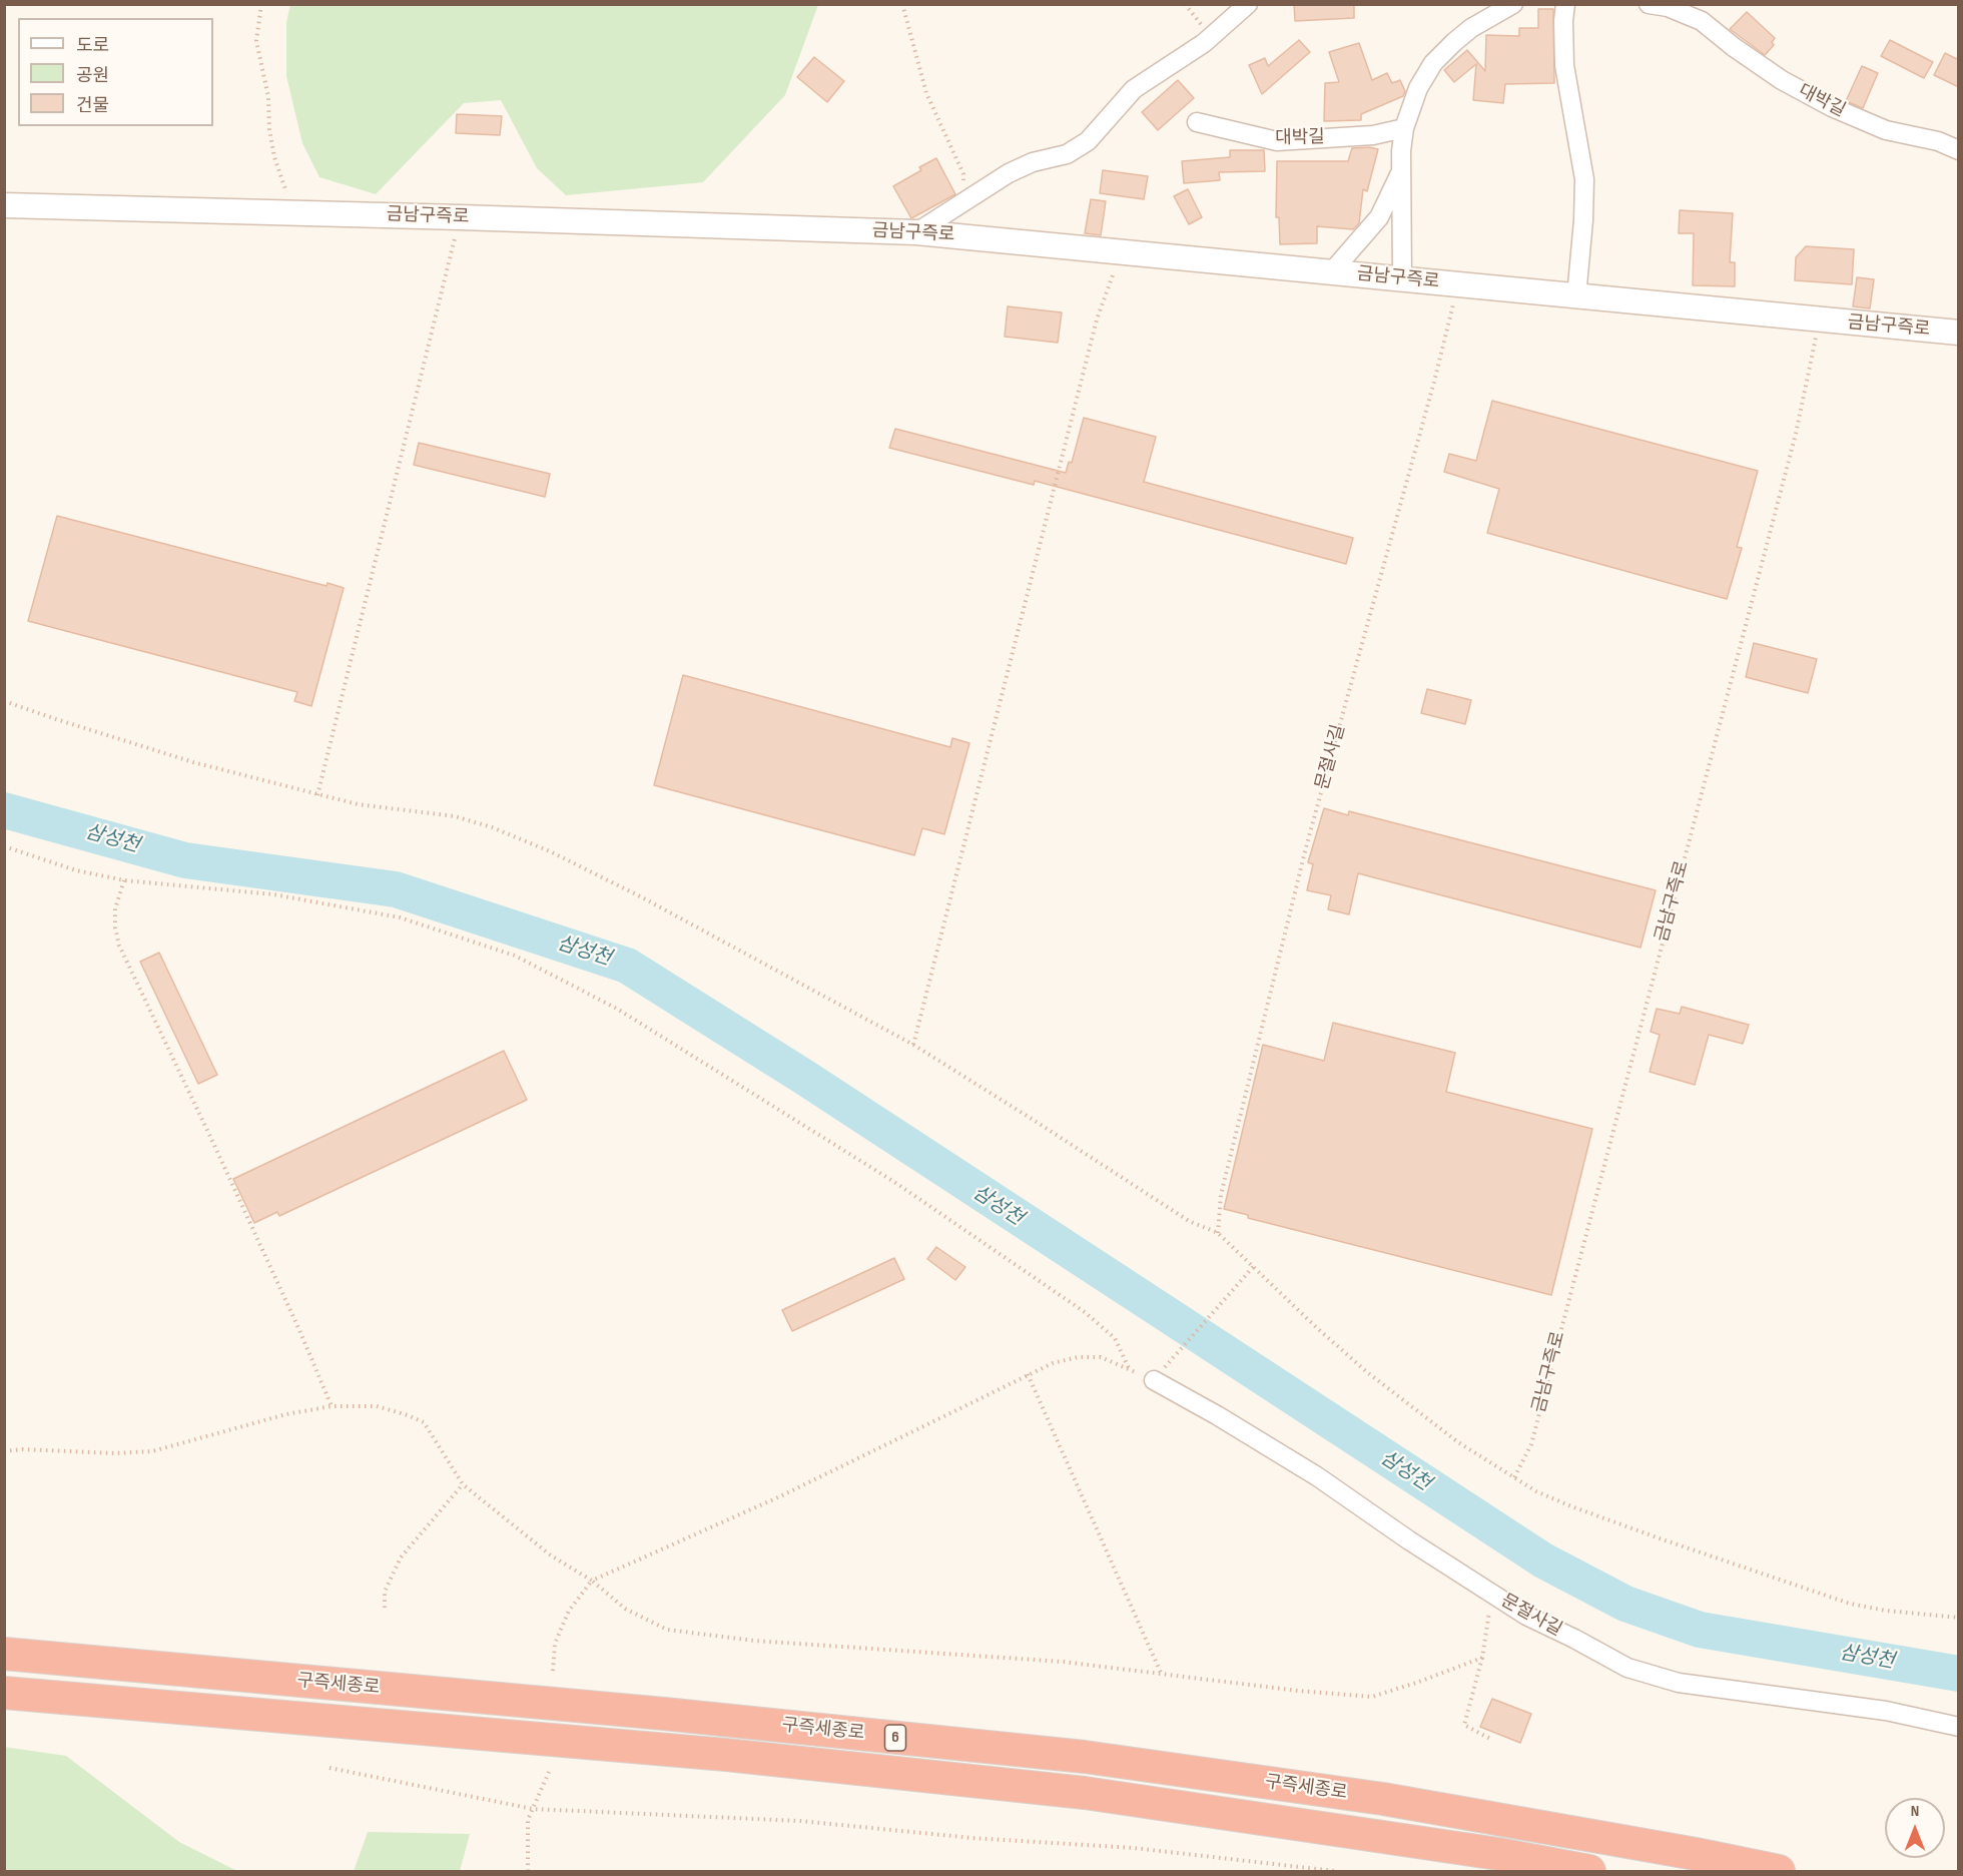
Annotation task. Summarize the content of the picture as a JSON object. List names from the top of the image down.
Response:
{
  "streets": {
    "highway": ["구즉세종로", "6"],
    "main road": ["금남구즉로"],
    "street": ["대박길", "문절사길"]
  },
  "crossings": [
    ["금남구즉로", "문절사길"]
  ],
  "water": ["삼성천"],
  "legend": ["도로", "공원", "건물"],
  "north": "top"
}
